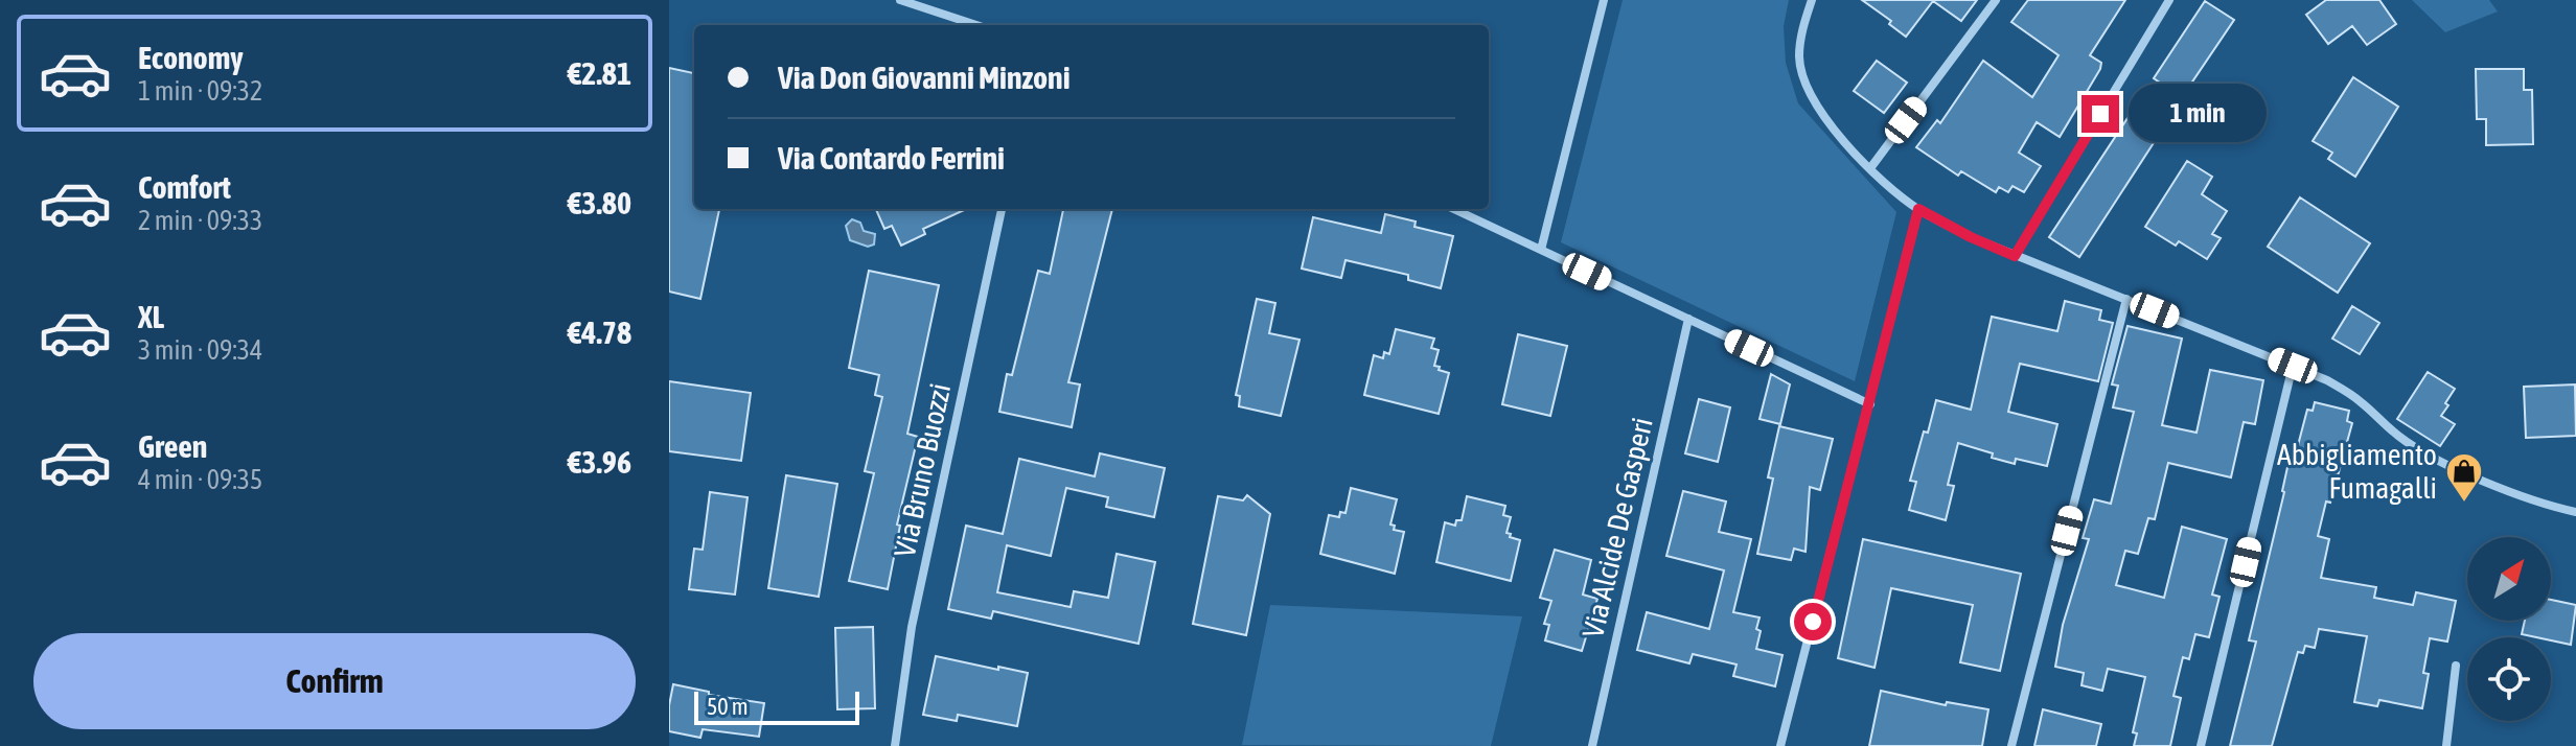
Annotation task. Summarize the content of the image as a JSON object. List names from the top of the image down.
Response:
{
  "streets": {
    "street": ["Via Bruno Buozzi", "Via Alcide De Gasperi"]
  },
  "places": {
    "shop": ["Abbigliamento Fumagalli"]
  },
  "scale_bar": "50 m",
  "north": "top right",
  "page": {
    "list": [
      {
        "name": "Economy",
        "note": "1 min · 09:32",
        "value": "€2.81"
      },
      {
        "name": "Comfort",
        "note": "2 min · 09:33",
        "value": "€3.80"
      },
      {
        "name": "XL",
        "note": "3 min · 09:34",
        "value": "€4.78"
      },
      {
        "name": "Green",
        "note": "4 min · 09:35",
        "value": "€3.96"
      }
    ],
    "banner": ["Via Don Giovanni Minzoni", "Via Contardo Ferrini"],
    "bubble": "1 min",
    "buttons": "Confirm",
    "scale": "50 m"
  }
}
